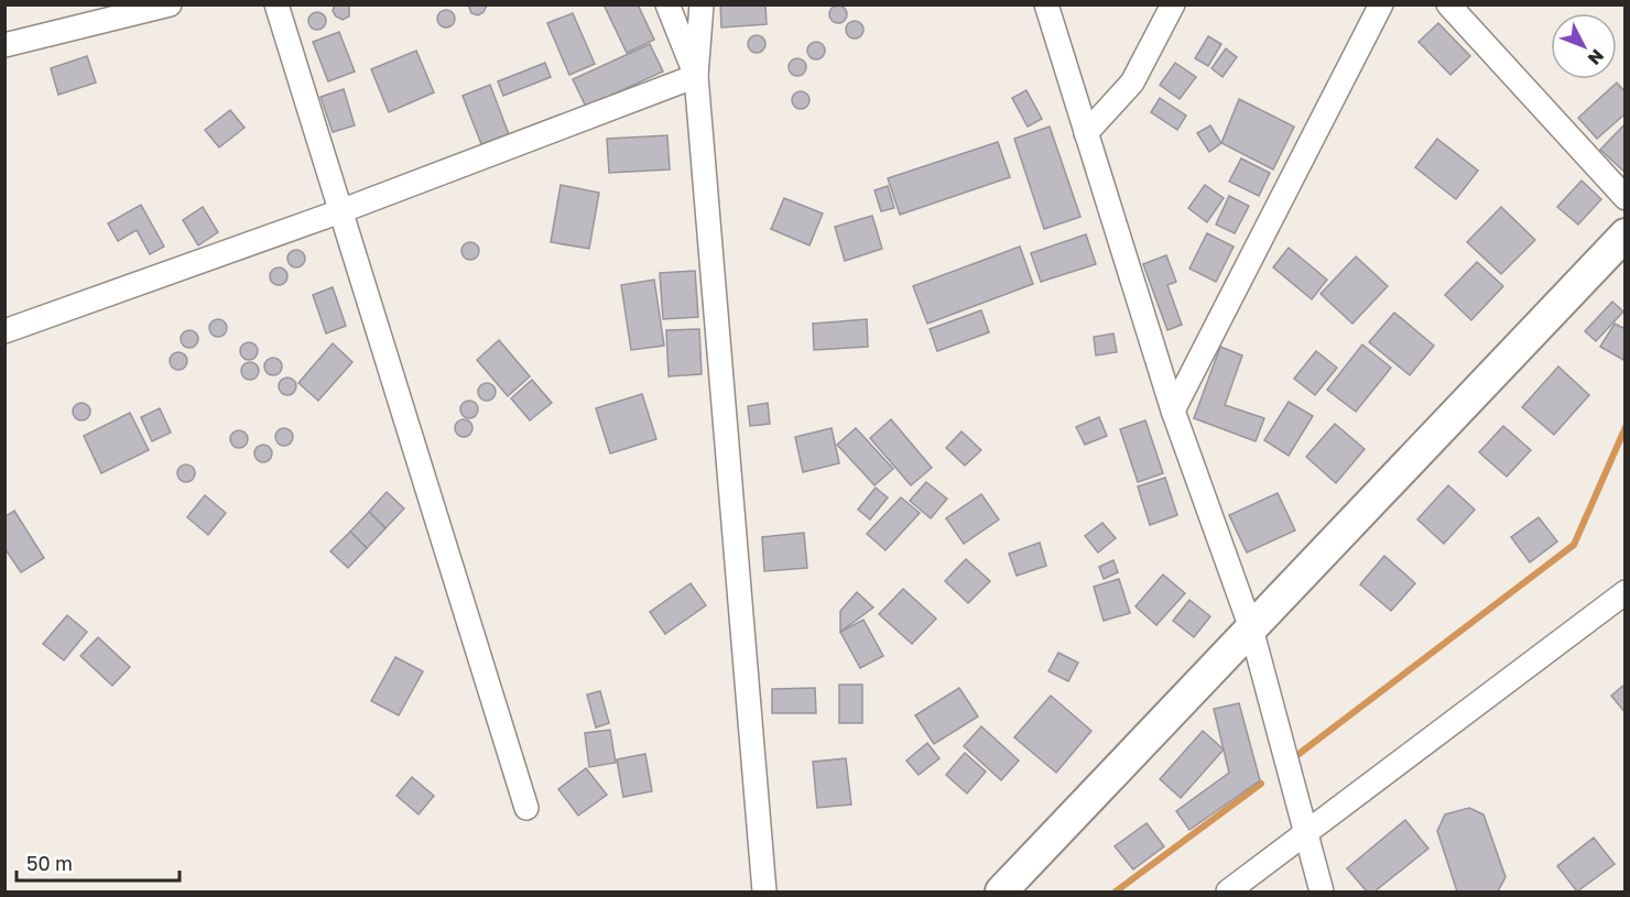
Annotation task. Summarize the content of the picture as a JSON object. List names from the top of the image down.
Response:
{
  "scale_bar": "50 m",
  "north": "bottom right"
}
